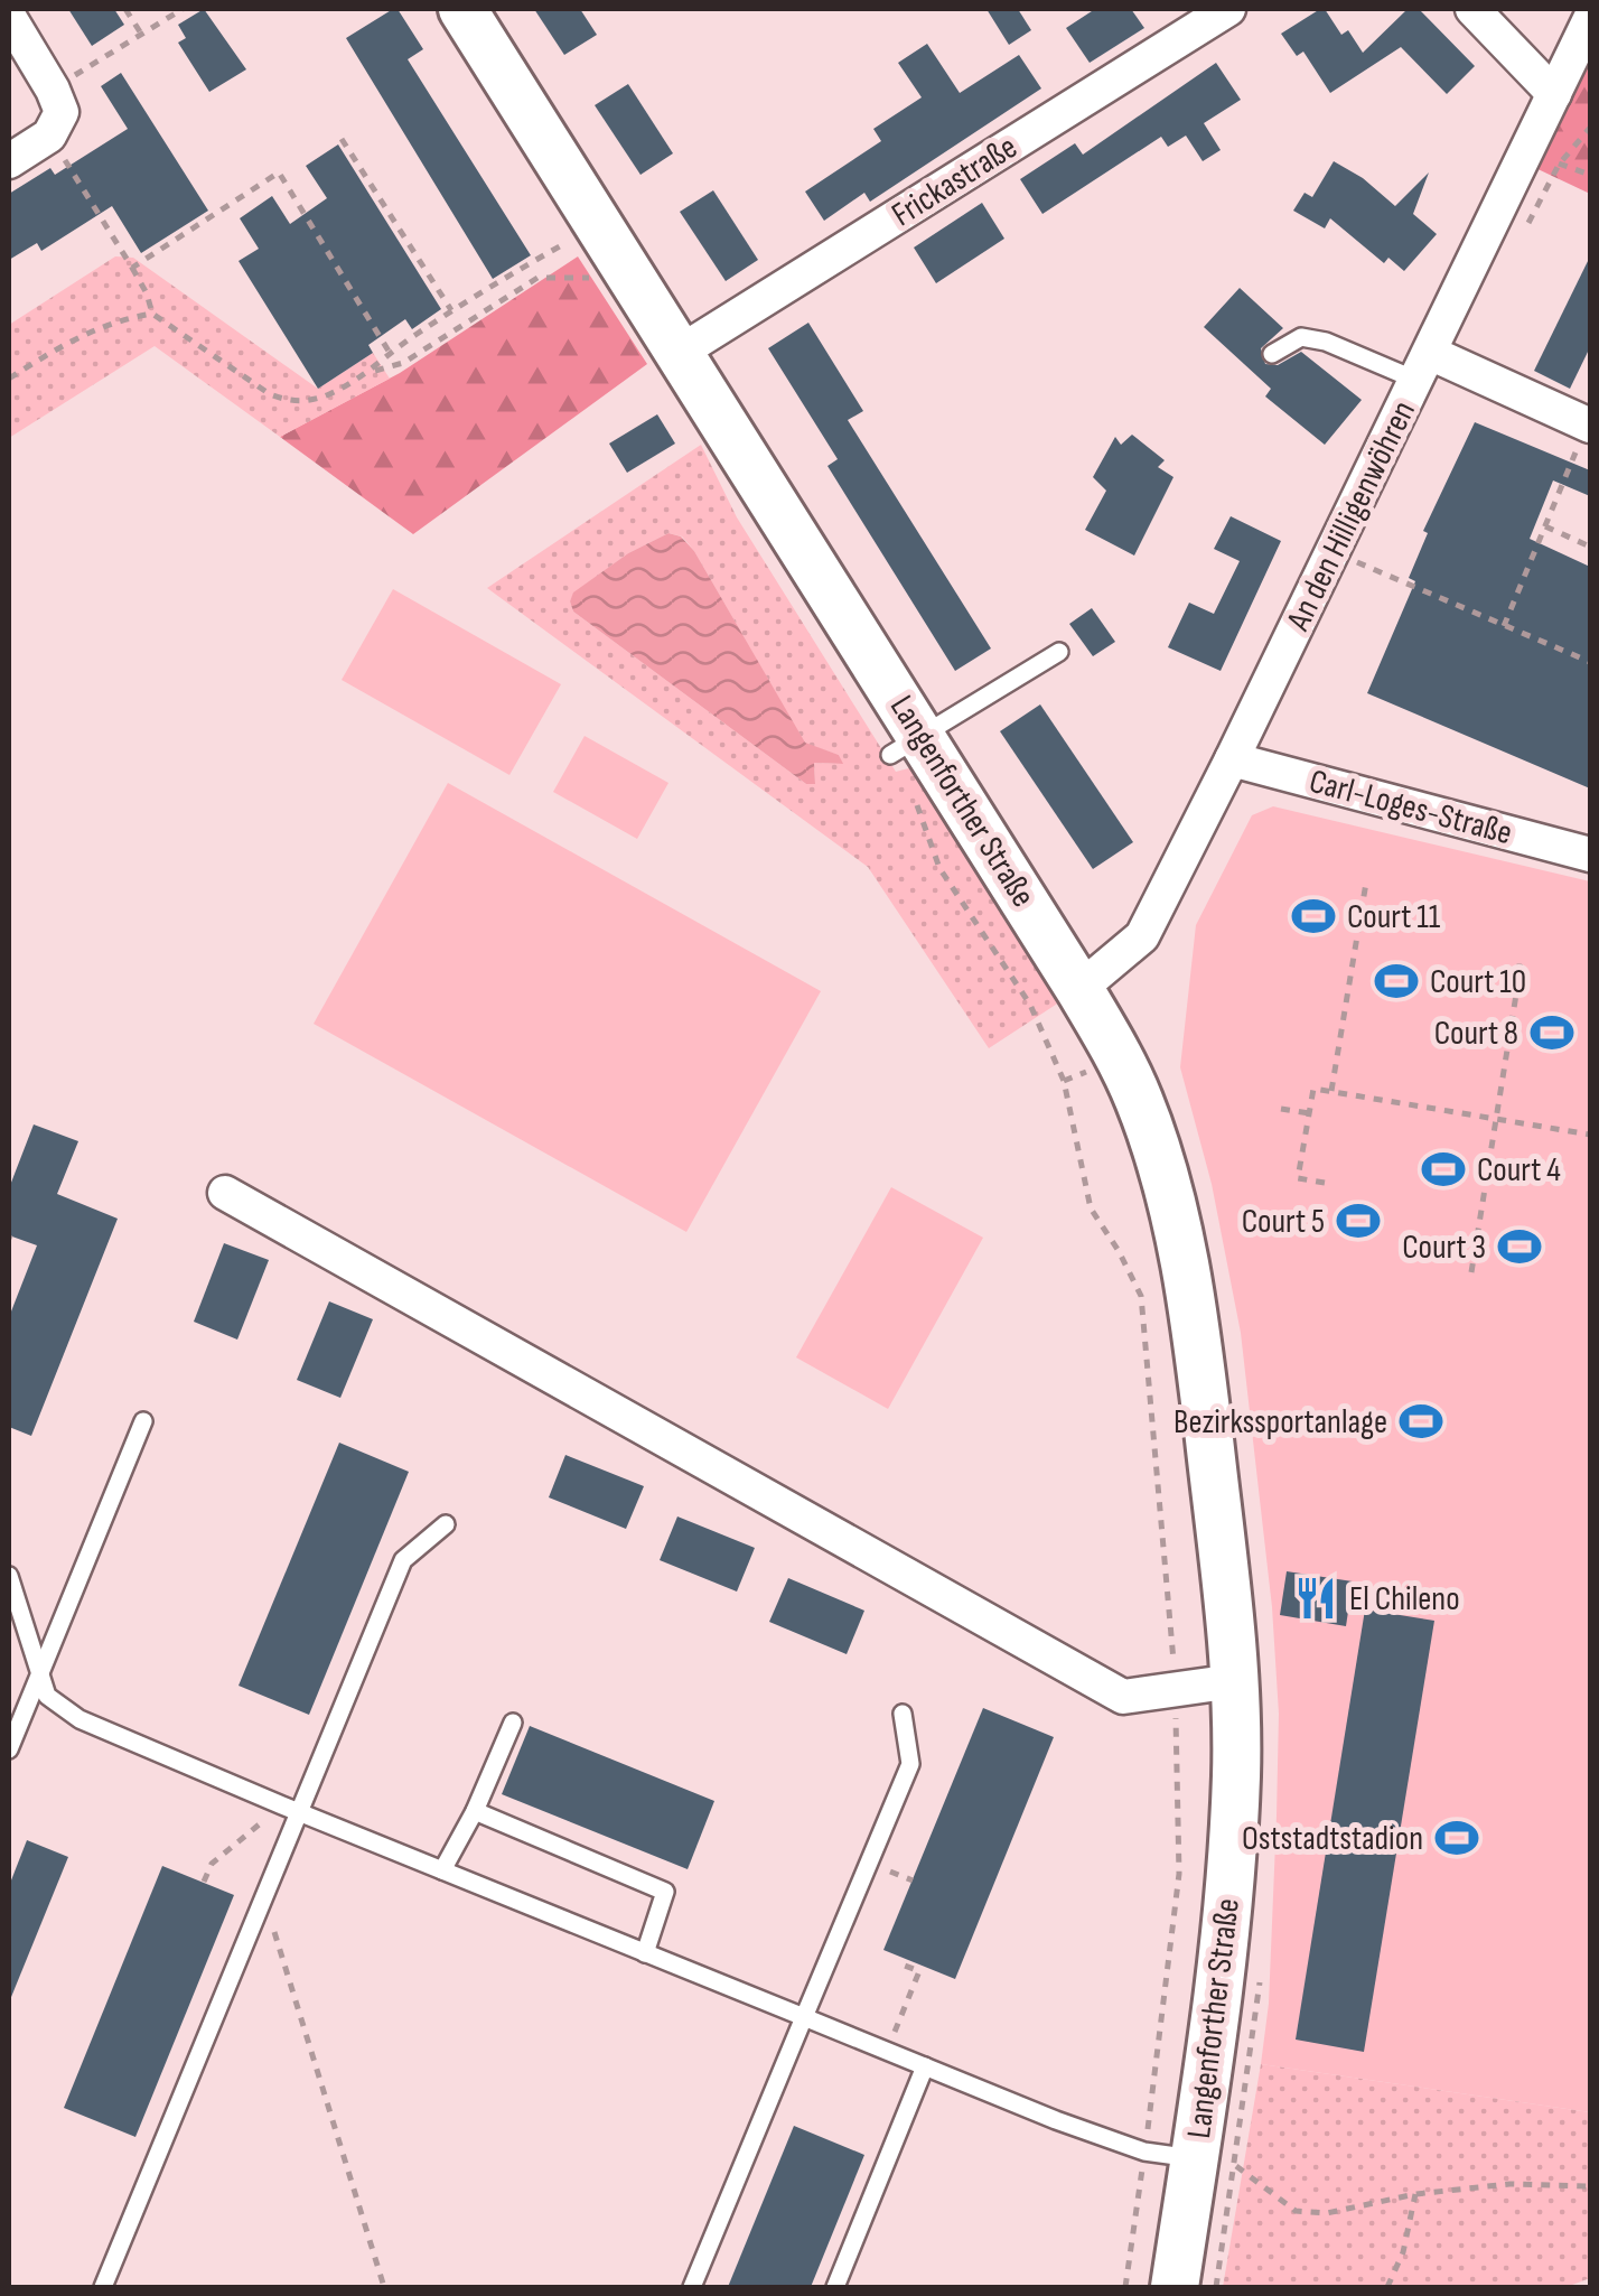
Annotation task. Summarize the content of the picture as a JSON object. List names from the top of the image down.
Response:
{
  "streets": {
    "main road": ["Langenforther Straße"],
    "street": ["Frickastraße", "An den Hilligenwöhren", "Carl-Loges-Straße"]
  },
  "crossings": [
    ["Frickastraße", "Langenforther Straße"],
    ["An den Hilligenwöhren", "Langenforther Straße"],
    ["An den Hilligenwöhren", "Carl-Loges-Straße"]
  ],
  "places": {
    "sports": [
      "Court 11",
      "Court 10",
      "Court 8",
      "Court 4",
      "Court 5",
      "Court 3",
      "Bezirkssportanlage",
      "Oststadtstadion"
    ],
    "restaurant": ["El Chileno"]
  }
}
